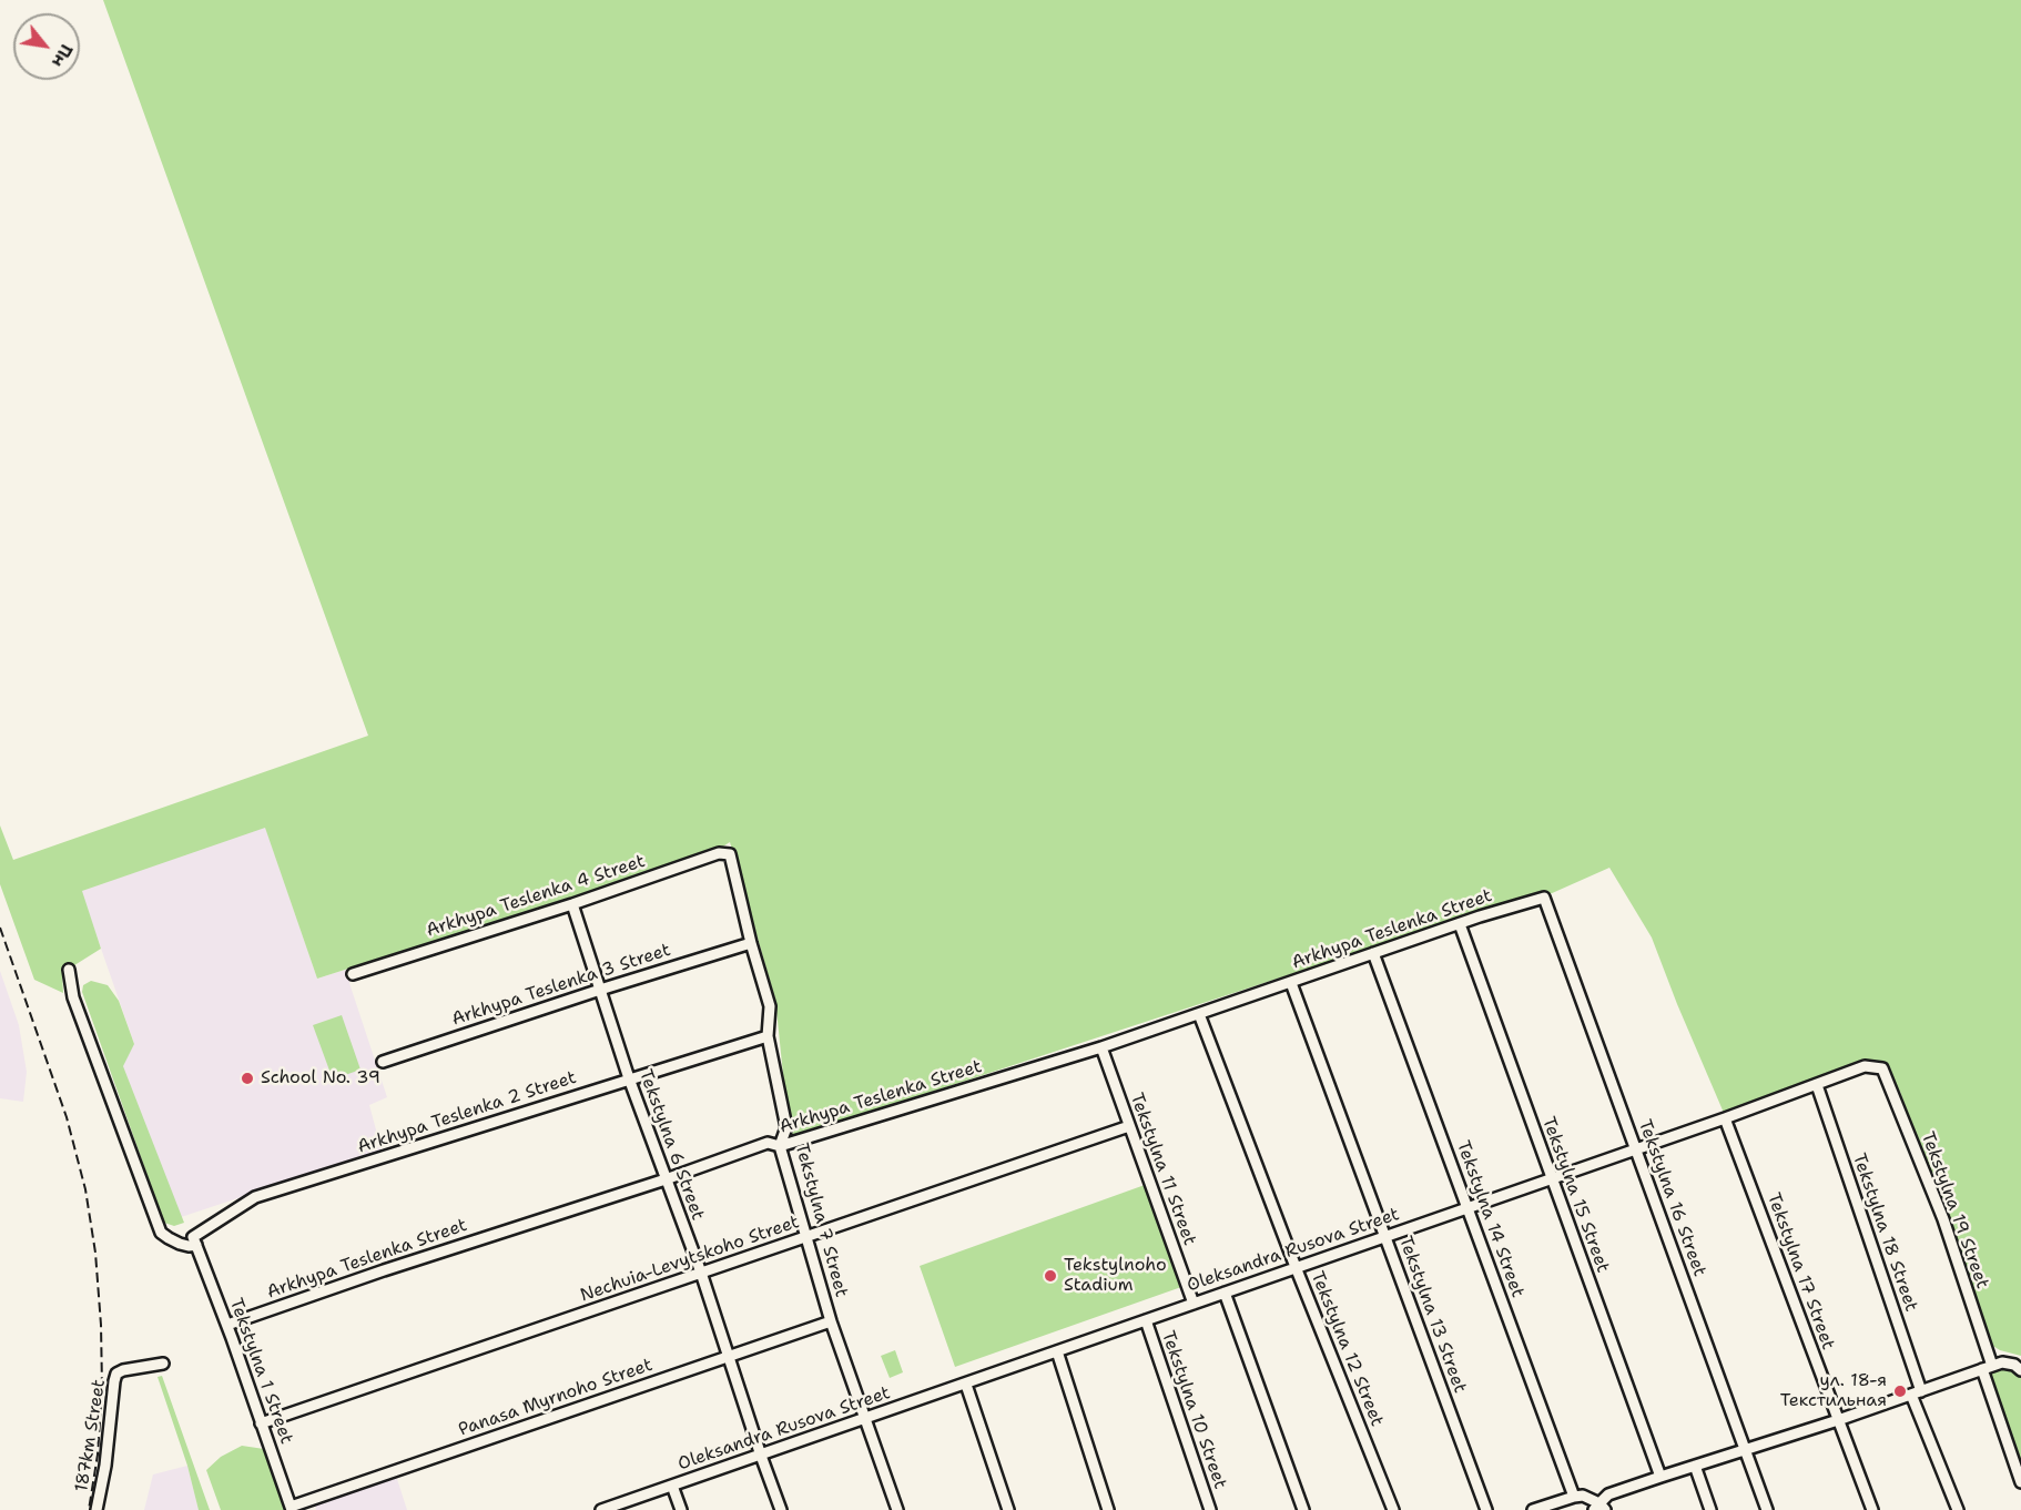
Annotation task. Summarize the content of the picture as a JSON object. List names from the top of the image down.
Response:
{
  "streets": {
    "street": [
      "Arkhypa Teslenka 4 Street",
      "Arkhypa Teslenka Street",
      "Arkhypa Teslenka 3 Street",
      "Arkhypa Teslenka 2 Street",
      "Tekstylna 6 Street",
      "Tekstylna 11 Street",
      "Tekstylna 15 Street",
      "Tekstylna 16 Street",
      "Tekstylna 19 Street",
      "Tekstylna 14 Street",
      "Tekstylna 7 Street",
      "Tekstylna 18 Street",
      "Oleksandra Rusova Street",
      "Nechuia-Levytskoho Street",
      "Tekstylna 17 Street",
      "Tekstylna 13 Street",
      "Tekstylna 12 Street",
      "Tekstylna 1 Street",
      "Panasa Myrnoho Street",
      "Tekstylna 10 Street",
      "187km Street"
    ]
  },
  "crossings": [
    ["Arkhypa Teslenka 4 Street", "Tekstylna 6 Street"],
    ["Arkhypa Teslenka 4 Street", "Tekstylna 7 Street"],
    ["Arkhypa Teslenka Street", "Tekstylna 6 Street"],
    ["Arkhypa Teslenka Street", "Tekstylna 11 Street"],
    ["Arkhypa Teslenka Street", "Tekstylna 15 Street"],
    ["Arkhypa Teslenka Street", "Tekstylna 16 Street"],
    ["Arkhypa Teslenka Street", "Tekstylna 14 Street"],
    ["Arkhypa Teslenka Street", "Tekstylna 7 Street"],
    ["Arkhypa Teslenka Street", "Tekstylna 13 Street"],
    ["Arkhypa Teslenka Street", "Tekstylna 12 Street"],
    ["Arkhypa Teslenka Street", "Tekstylna 1 Street"],
    ["Arkhypa Teslenka 3 Street", "Tekstylna 6 Street"],
    ["Arkhypa Teslenka 3 Street", "Tekstylna 7 Street"],
    ["Arkhypa Teslenka 2 Street", "Tekstylna 6 Street"],
    ["Arkhypa Teslenka 2 Street", "Tekstylna 7 Street"],
    ["Arkhypa Teslenka 2 Street", "Tekstylna 1 Street"],
    ["Tekstylna 6 Street", "Oleksandra Rusova Street"],
    ["Tekstylna 6 Street", "Nechuia-Levytskoho Street"],
    ["Tekstylna 6 Street", "Panasa Myrnoho Street"],
    ["Tekstylna 11 Street", "Oleksandra Rusova Street"],
    ["Tekstylna 11 Street", "Nechuia-Levytskoho Street"],
    ["Tekstylna 15 Street", "Oleksandra Rusova Street"],
    ["Tekstylna 16 Street", "Oleksandra Rusova Street"],
    ["Tekstylna 19 Street", "Oleksandra Rusova Street"],
    ["Tekstylna 14 Street", "Oleksandra Rusova Street"],
    ["Tekstylna 7 Street", "Oleksandra Rusova Street"],
    ["Tekstylna 7 Street", "Nechuia-Levytskoho Street"],
    ["Tekstylna 7 Street", "Panasa Myrnoho Street"],
    ["Tekstylna 18 Street", "Oleksandra Rusova Street"],
    ["Oleksandra Rusova Street", "Tekstylna 17 Street"],
    ["Oleksandra Rusova Street", "Tekstylna 13 Street"],
    ["Oleksandra Rusova Street", "Tekstylna 12 Street"],
    ["Oleksandra Rusova Street", "Tekstylna 10 Street"],
    ["Nechuia-Levytskoho Street", "Tekstylna 1 Street"],
    ["Tekstylna 1 Street", "Panasa Myrnoho Street"]
  ],
  "places": ["School No. 39", "Tekstylnoho Stadium", "ул. 18-я Текстильная"],
  "north": "bottom right"
}
